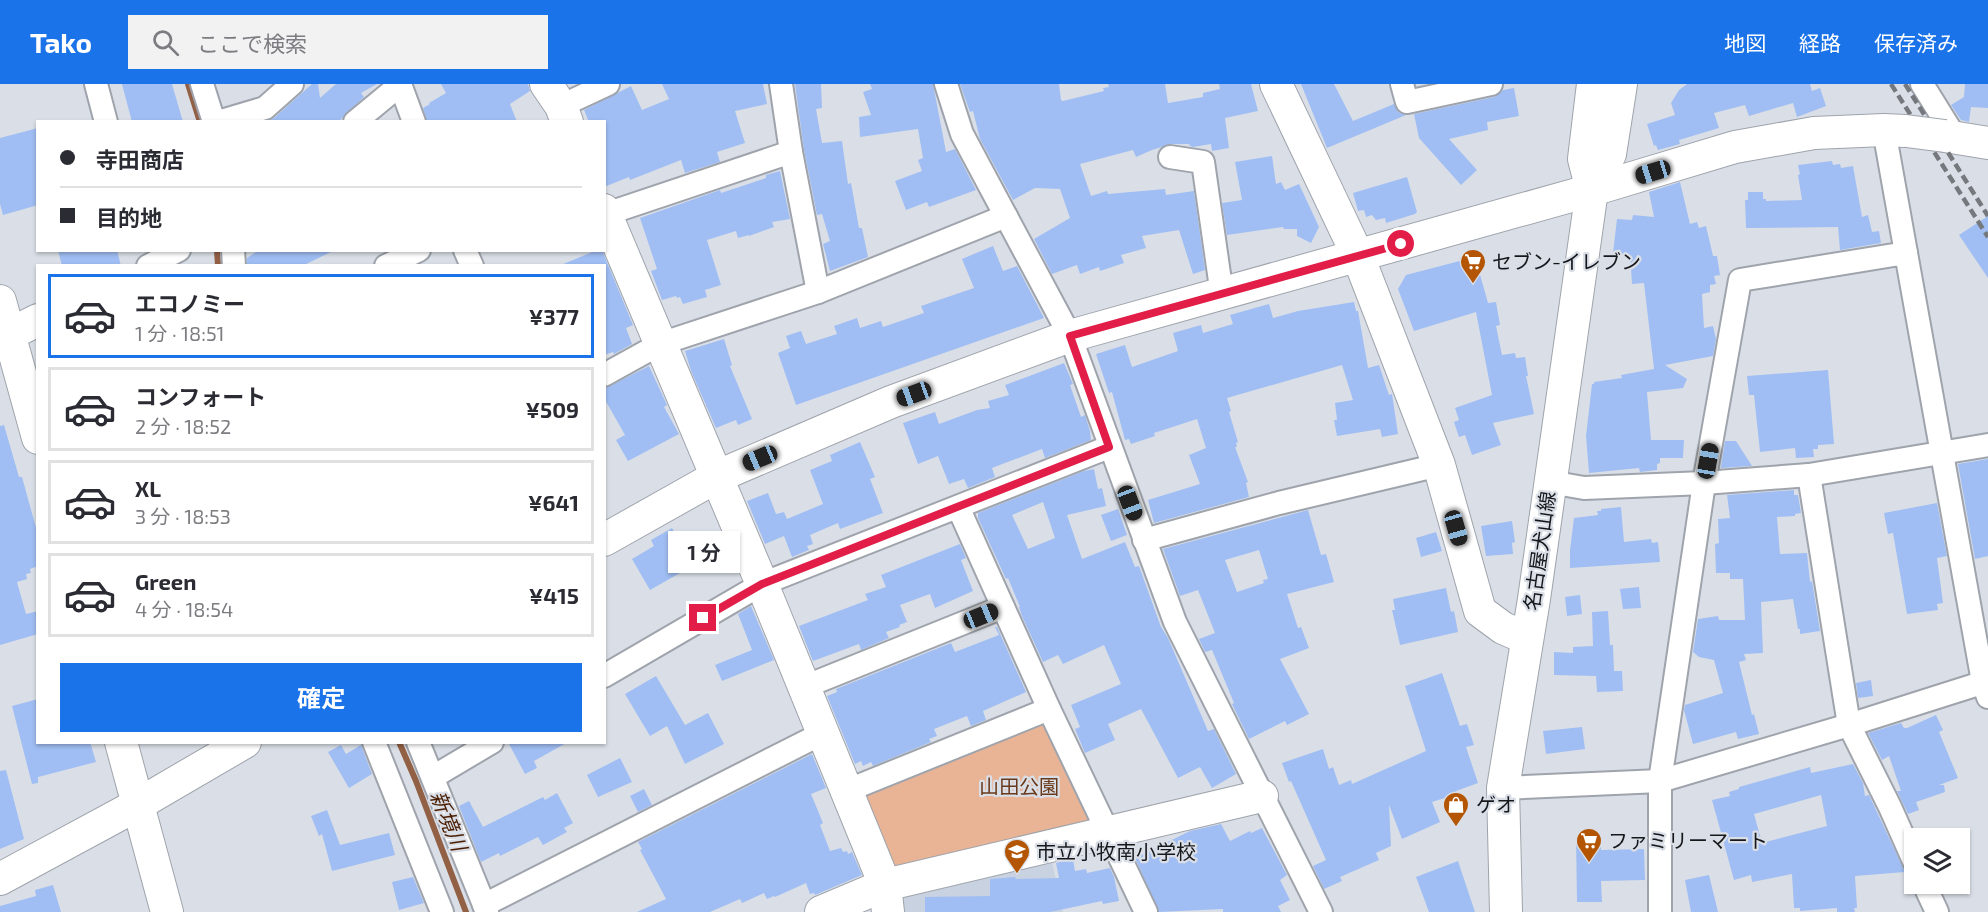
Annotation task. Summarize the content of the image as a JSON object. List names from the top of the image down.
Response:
{
  "streets": {
    "street": ["名古屋犬山線"]
  },
  "water": ["新境川"],
  "parks": ["山田公園"],
  "places": {
    "supermarket": ["セブン-イレブン", "ファミリーマート"],
    "shop": ["ゲオ"],
    "school or university": ["市立小牧南小学校"]
  },
  "page": {
    "header": "Tako",
    "search": "ここで検索",
    "nav": ["地図", "経路", "保存済み"],
    "banner": ["寺田商店", "目的地"],
    "list": [
      {
        "name": "エコノミー",
        "note": "1 分 · 18:51",
        "value": "¥377"
      },
      {
        "name": "コンフォート",
        "note": "2 分 · 18:52",
        "value": "¥509"
      },
      {
        "name": "XL",
        "note": "3 分 · 18:53",
        "value": "¥641"
      },
      {
        "name": "Green",
        "note": "4 分 · 18:54",
        "value": "¥415"
      }
    ],
    "bubble": "1 分",
    "buttons": "確定"
  }
}
